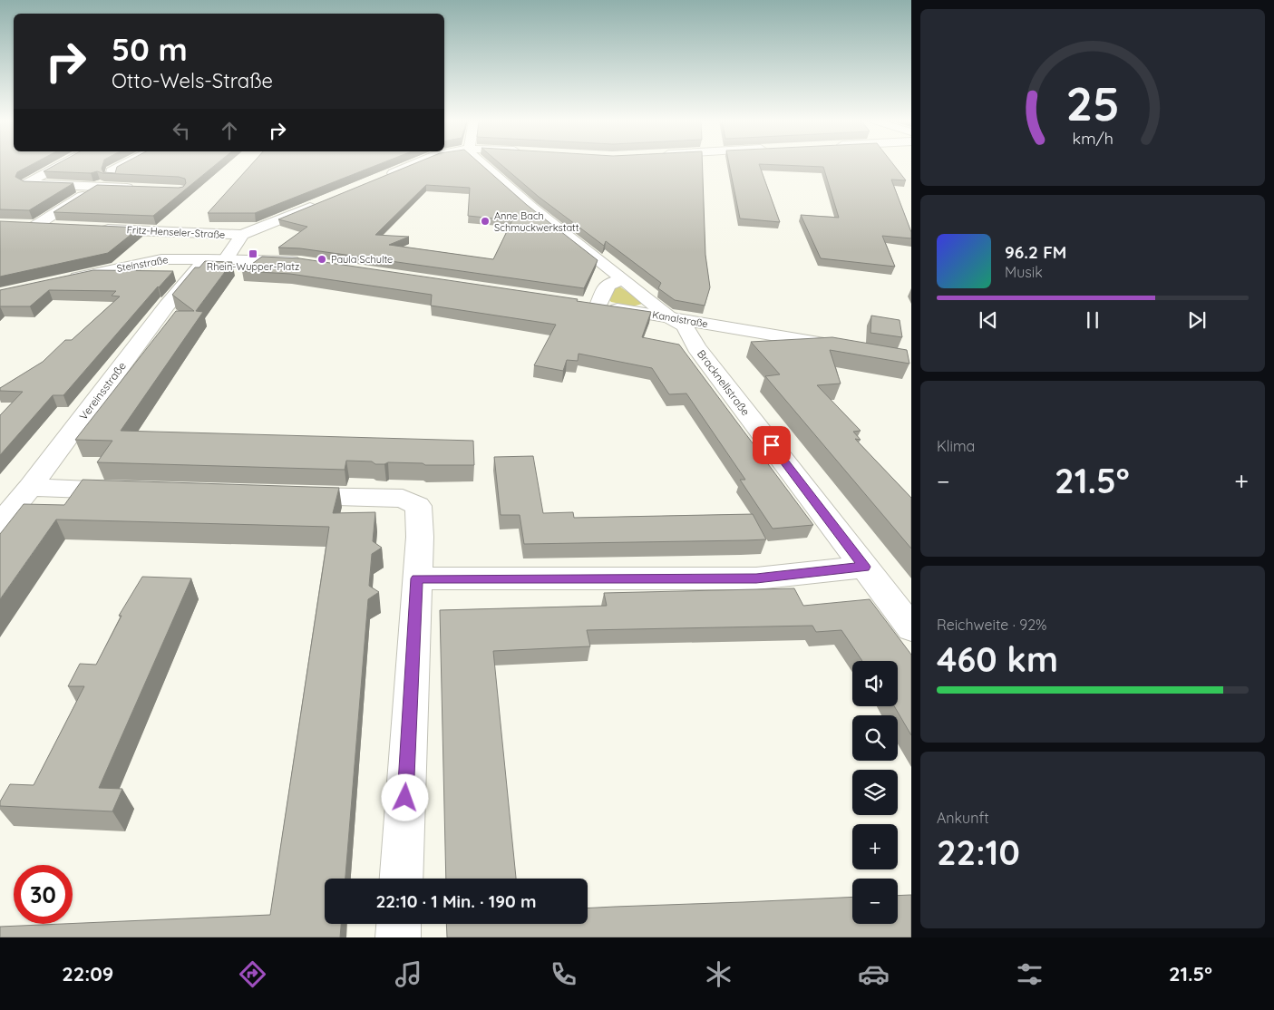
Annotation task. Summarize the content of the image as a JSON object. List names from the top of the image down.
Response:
{
  "streets": {
    "street": [
      "Fritz-Henseler-Straße",
      "Steinstraße",
      "Kanalstraße",
      "Bracknellstraße",
      "Vereinsstraße"
    ]
  },
  "crossings": [
    ["Steinstraße", "Vereinsstraße"],
    ["Kanalstraße", "Bracknellstraße"]
  ],
  "places": {
    "other": ["Anne Bach Schmuckwerkstatt", "Paula Schulte"],
    "transit": ["Rhein-Wupper-Platz"]
  },
  "page": {
    "turn": ["50 m", "Otto-Wels-Straße"],
    "song": ["96.2 FM", "Musik"],
    "tile": [
      "Klima",
      ["Reichweite · 92%", "460 km"],
      ["Ankunft", "22:10"]
    ],
    "heat": ["−", "21.5°", "+"],
    "map_buttons": ["+", "−"],
    "limit": "30",
    "trip": "22:10 · 1 Min. · 190 m",
    "tabs": ["22:09", "21.5°"],
    "gauge": ["25", "km/h"]
  }
}
